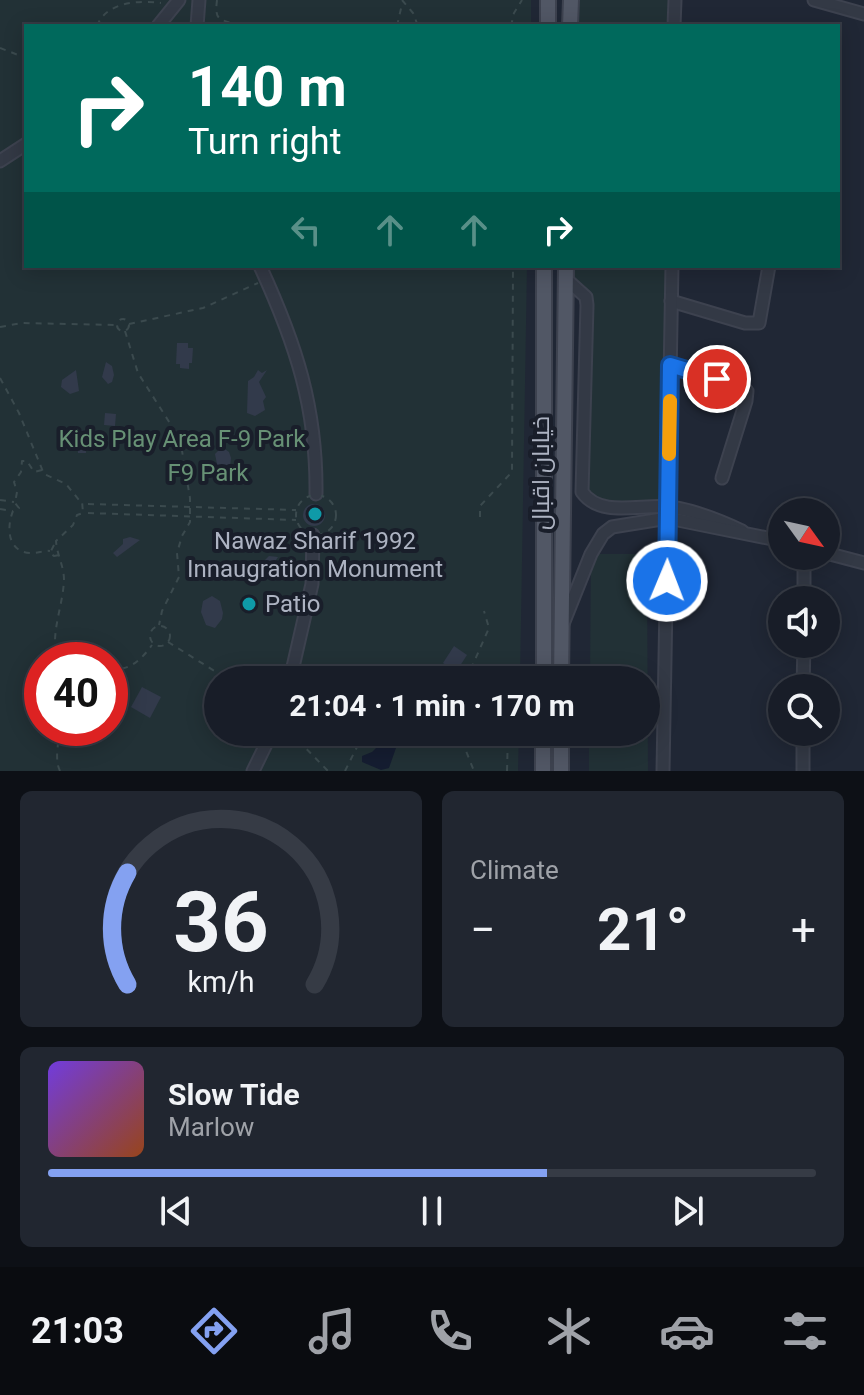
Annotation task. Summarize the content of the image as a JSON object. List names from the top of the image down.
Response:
{
  "streets": {
    "main road": ["خیابان اقبال"]
  },
  "parks": ["Kids Play Area F-9 Park", "F9 Park"],
  "places": ["Nawaz Sharif 1992 Innaugration Monument", "Patio"],
  "north": "bottom right",
  "page": {
    "turn": ["140 m", "Turn right"],
    "limit": "40",
    "trip": "21:04 · 1 min · 170 m",
    "tile": "Climate",
    "heat": ["−", "21°", "+"],
    "song": ["Slow Tide", "Marlow"],
    "tabs": "21:03",
    "gauge": ["36", "km/h"]
  }
}
